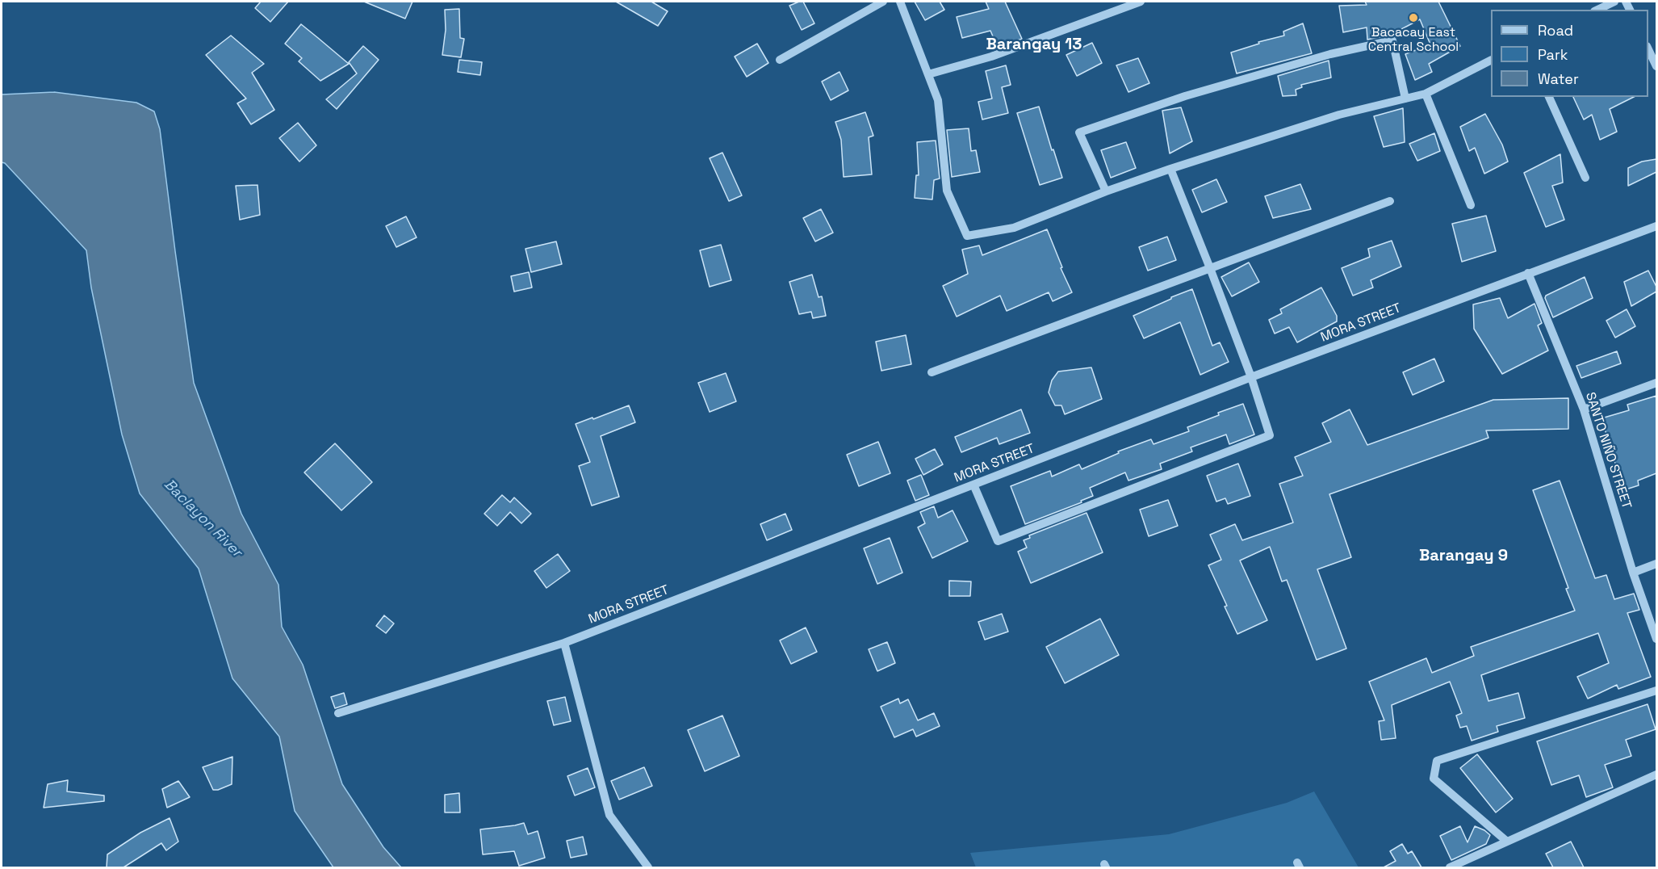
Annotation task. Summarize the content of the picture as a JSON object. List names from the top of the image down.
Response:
{
  "streets": {
    "street": ["MORA STREET", "SANTO NIÑO STREET"]
  },
  "crossings": [
    ["MORA STREET", "SANTO NIÑO STREET"]
  ],
  "districts": ["Barangay 13", "Barangay 9"],
  "water": ["Baclayon River"],
  "places": ["Bacacay East Central School"],
  "legend": ["Road", "Park", "Water"]
}
